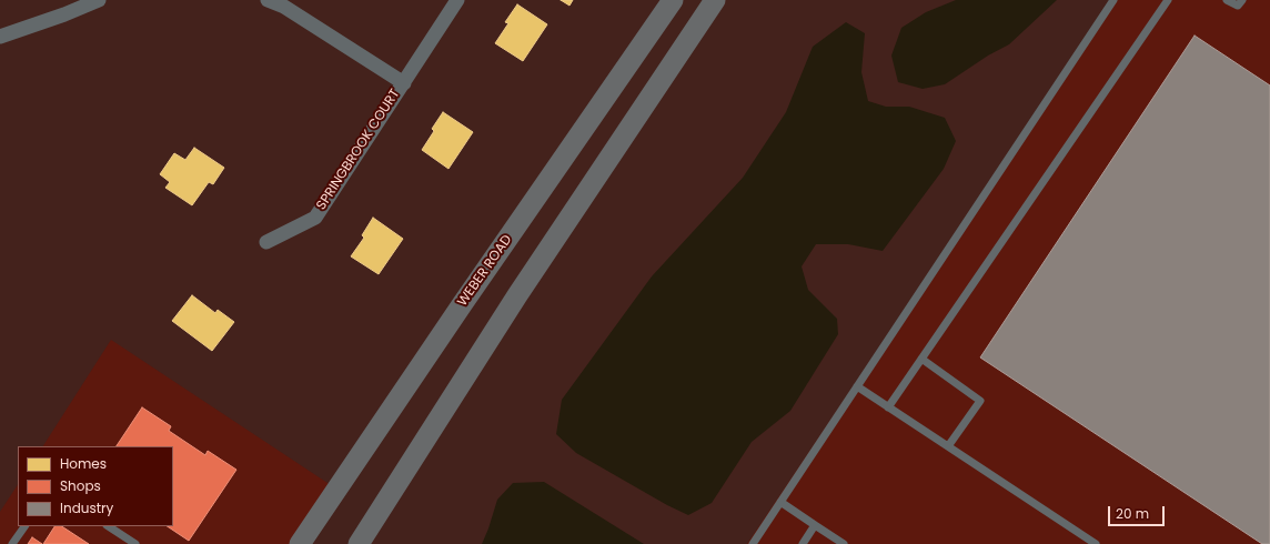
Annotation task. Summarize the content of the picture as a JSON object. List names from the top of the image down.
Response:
{
  "streets": {
    "main road": ["WEBER ROAD"],
    "street": ["SPRINGBROOK COURT"]
  },
  "legend": ["Homes", "Shops", "Industry"],
  "scale_bar": "20 m"
}
